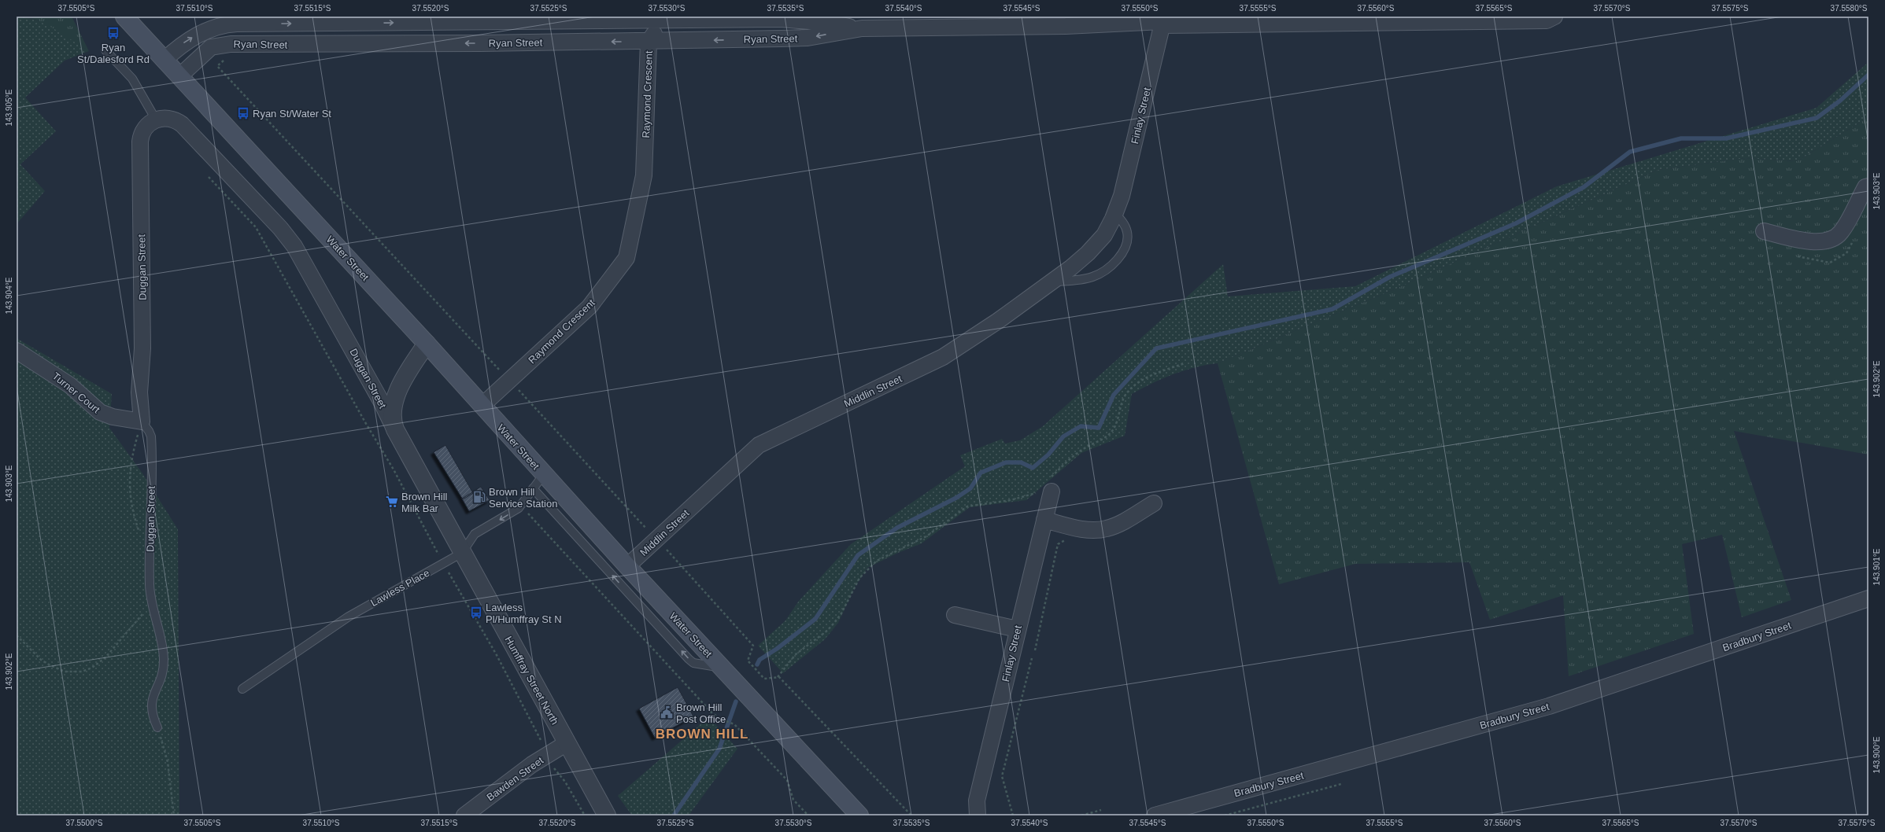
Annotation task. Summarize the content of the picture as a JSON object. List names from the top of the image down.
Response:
{
  "streets": {
    "main road": ["Water Street"],
    "street": [
      "Ryan Street",
      "Raymond Crescent",
      "Finlay Street",
      "Duggan Street",
      "Middlin Street",
      "Turner Court",
      "Bradbury Street",
      "Humffray Street North",
      "Bawden Street"
    ],
    "lane": ["Lawless Place"]
  },
  "crossings": [
    ["Ryan Street", "Raymond Crescent"],
    ["Ryan Street", "Finlay Street"],
    ["Ryan Street", "Water Street"],
    ["Raymond Crescent", "Water Street"],
    ["Finlay Street", "Middlin Street"],
    ["Water Street", "Middlin Street"],
    ["Water Street", "Lawless Place"],
    ["Water Street", "Humffray Street North"],
    ["Duggan Street", "Turner Court"],
    ["Duggan Street", "Humffray Street North"],
    ["Lawless Place", "Humffray Street North"],
    ["Humffray Street North", "Bawden Street"]
  ],
  "districts": ["BROWN HILL"],
  "places": {
    "bus stop": ["Ryan St/Dalesford Rd", "Ryan St/Water St", "Lawless Pl/Humffray St N"],
    "fuel station": ["Brown Hill Service Station"],
    "supermarket": ["Brown Hill Milk Bar"],
    "public building": ["Brown Hill Post Office"]
  },
  "coordinates": [
    "37.5505°S",
    "37.5510°S",
    "37.5515°S",
    "37.5520°S",
    "37.5525°S",
    "37.5530°S",
    "37.5535°S",
    "37.5540°S",
    "37.5545°S",
    "37.5550°S",
    "37.5555°S",
    "37.5560°S",
    "37.5565°S",
    "37.5570°S",
    "37.5575°S",
    "37.5580°S",
    "143.905°E",
    "143.903°E",
    "143.904°E",
    "143.902°E",
    "143.901°E",
    "143.900°E",
    "37.5500°S"
  ]
}
